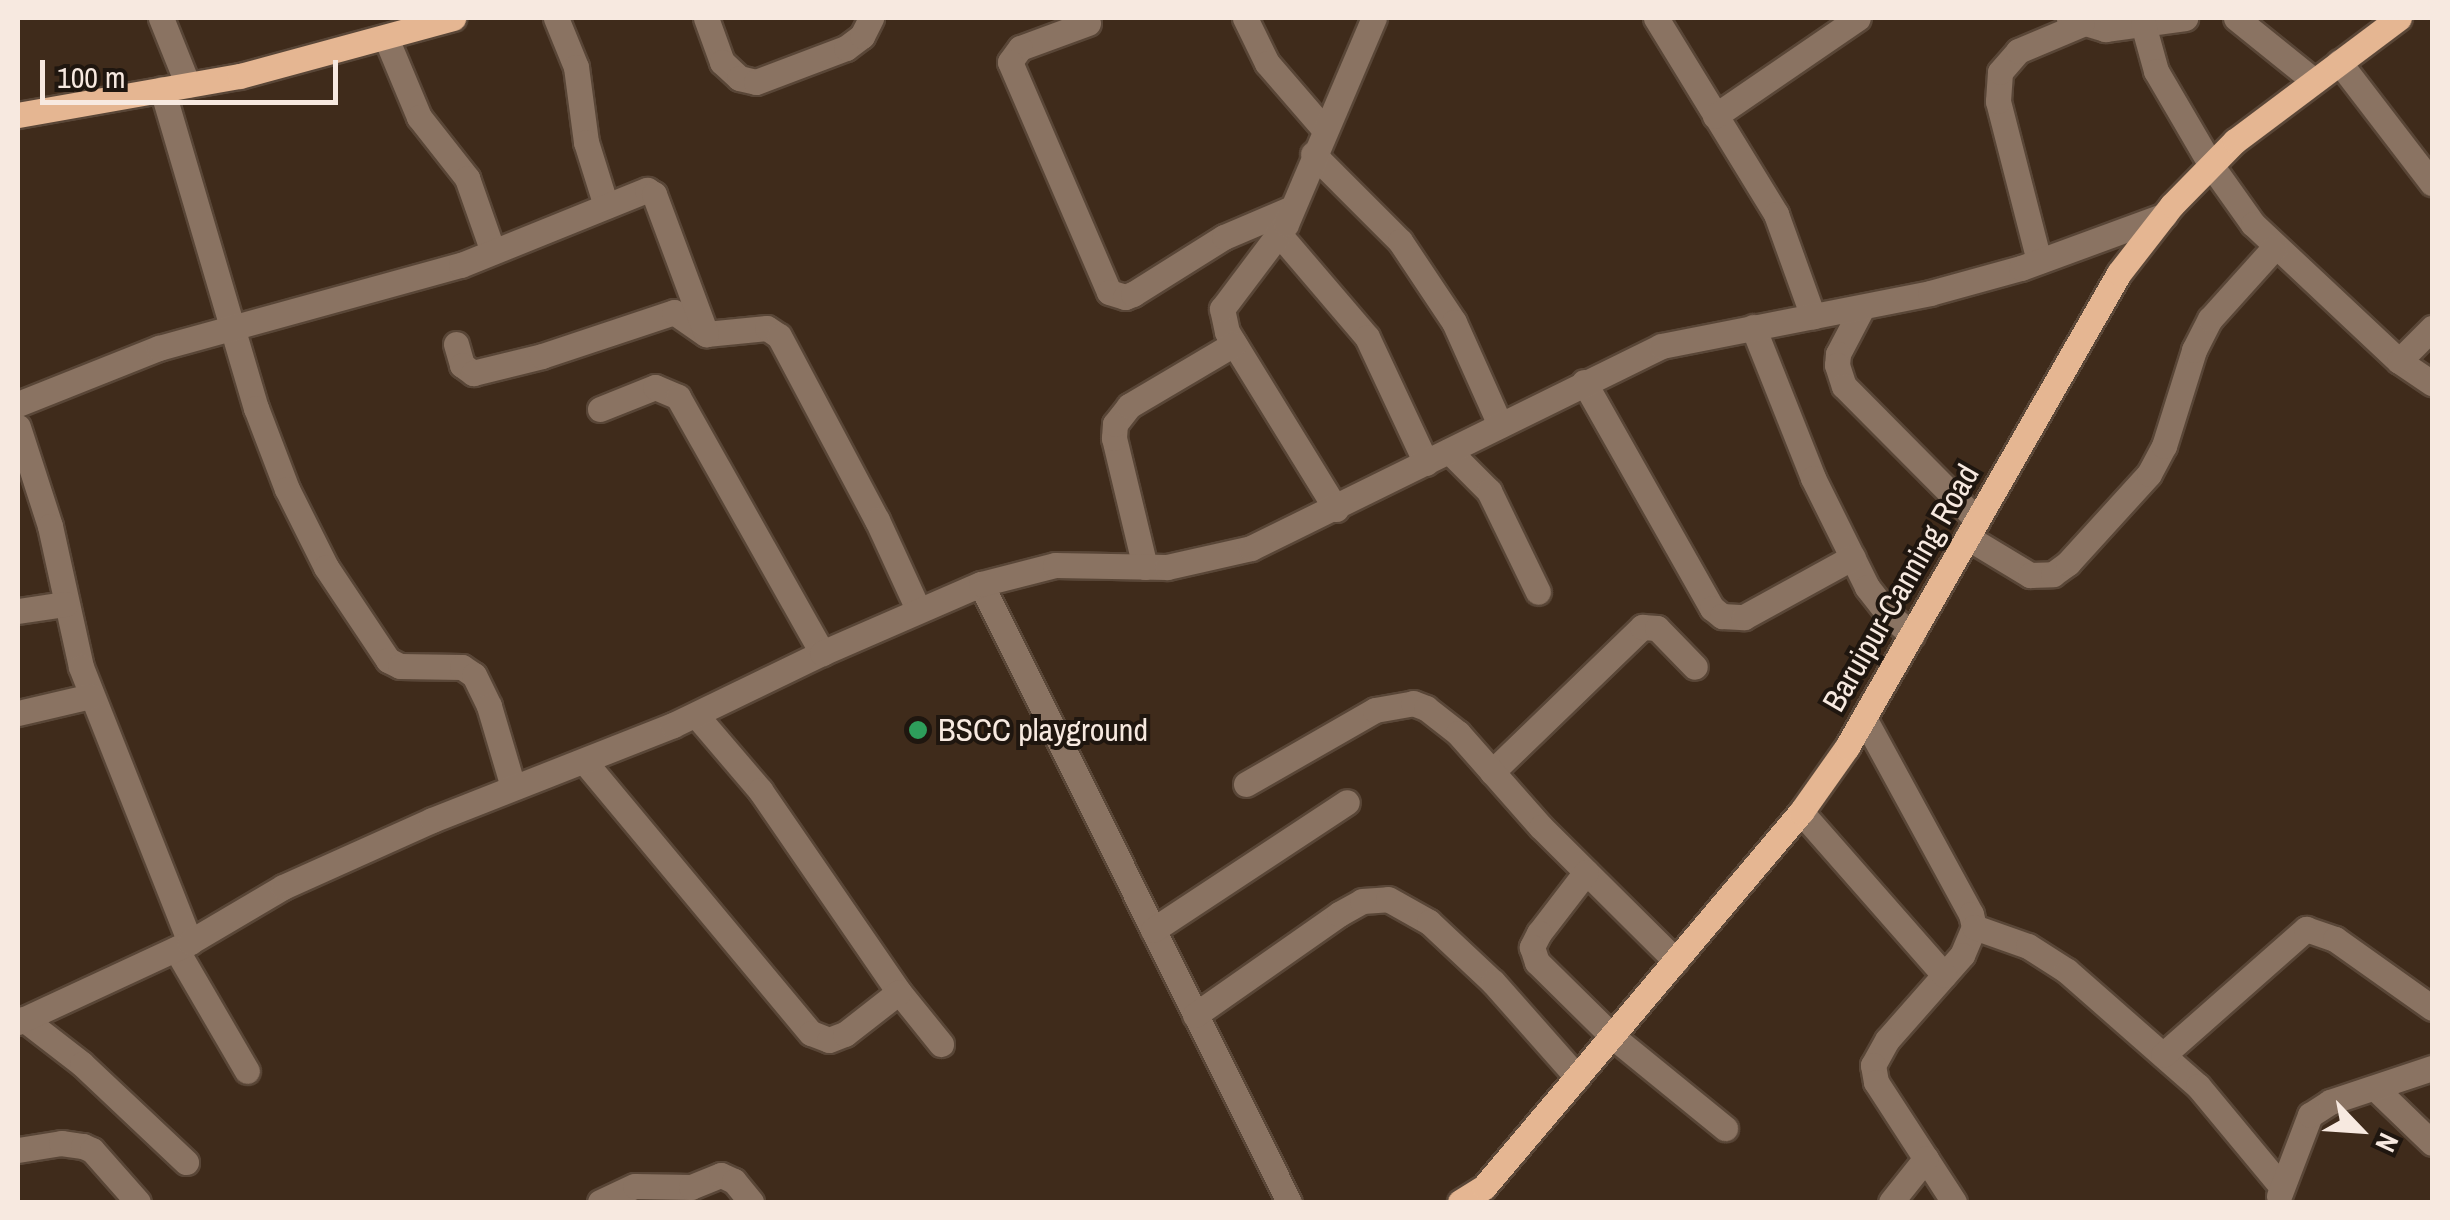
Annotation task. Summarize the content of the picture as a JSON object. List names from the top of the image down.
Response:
{
  "streets": {
    "main road": ["Baruipur-Canning Road"]
  },
  "places": ["BSCC playground"],
  "scale_bar": "100 m",
  "north": "bottom right"
}
